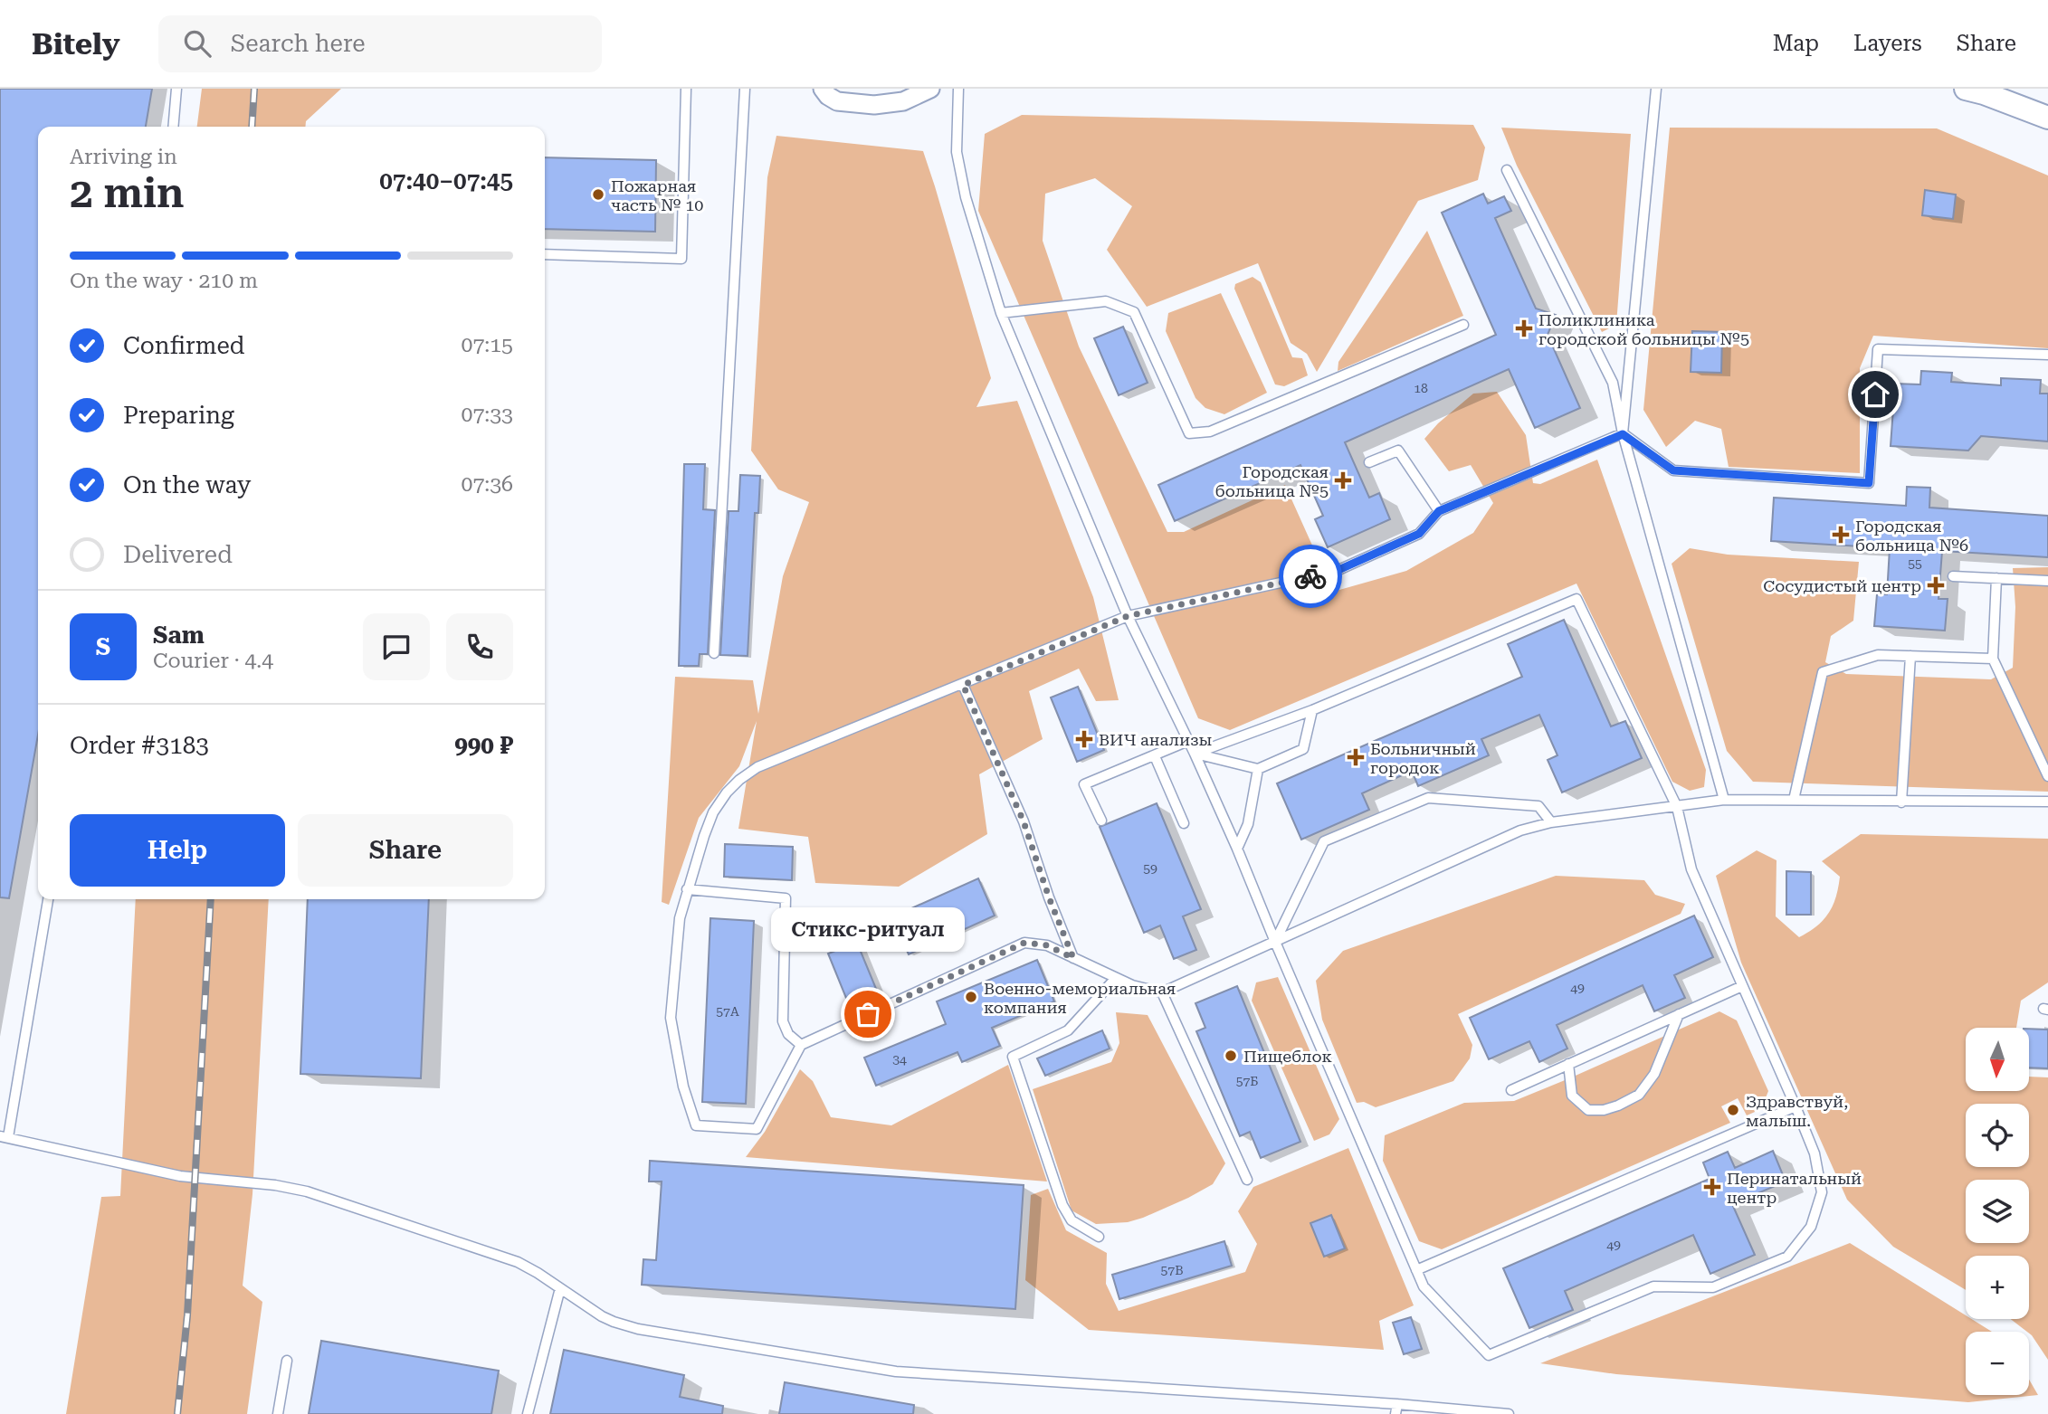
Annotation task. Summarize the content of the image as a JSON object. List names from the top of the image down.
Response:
{
  "places": {
    "other": [
      "Пожарная часть № 10",
      "Военно-мемориальная компания",
      "Стикс-ритуал",
      "Пищеблок",
      "Здравствуй, малыш."
    ],
    "health": [
      "Поликлиника городской больницы №5",
      "Городская больница №5",
      "Городская больница №6",
      "Сосудистый центр",
      "ВИЧ анализы",
      "Больничный городок",
      "Перинатальный центр"
    ]
  },
  "house_numbers": [
    "18",
    "55",
    "59",
    "49",
    "57А",
    "34",
    "57Б",
    "49",
    "57В"
  ],
  "north": "bottom",
  "page": {
    "header": "Bitely",
    "search": "Search here",
    "nav": ["Map", "Layers", "Share"],
    "heading": ["2 min", "Arriving in", "07:40–07:45"],
    "panel": [
      "Sam",
      "Courier · 4.4",
      "Order #3183",
      "990 ₽"
    ],
    "bar": "On the way · 210 m",
    "list": [
      ["Confirmed", "07:15"],
      ["Preparing", "07:33"],
      ["On the way", "07:36"],
      "Delivered"
    ],
    "round": "S",
    "buttons": ["Help", "Share"],
    "bubble": "Стикс-ритуал",
    "map_buttons": ["+", "−"]
  }
}
